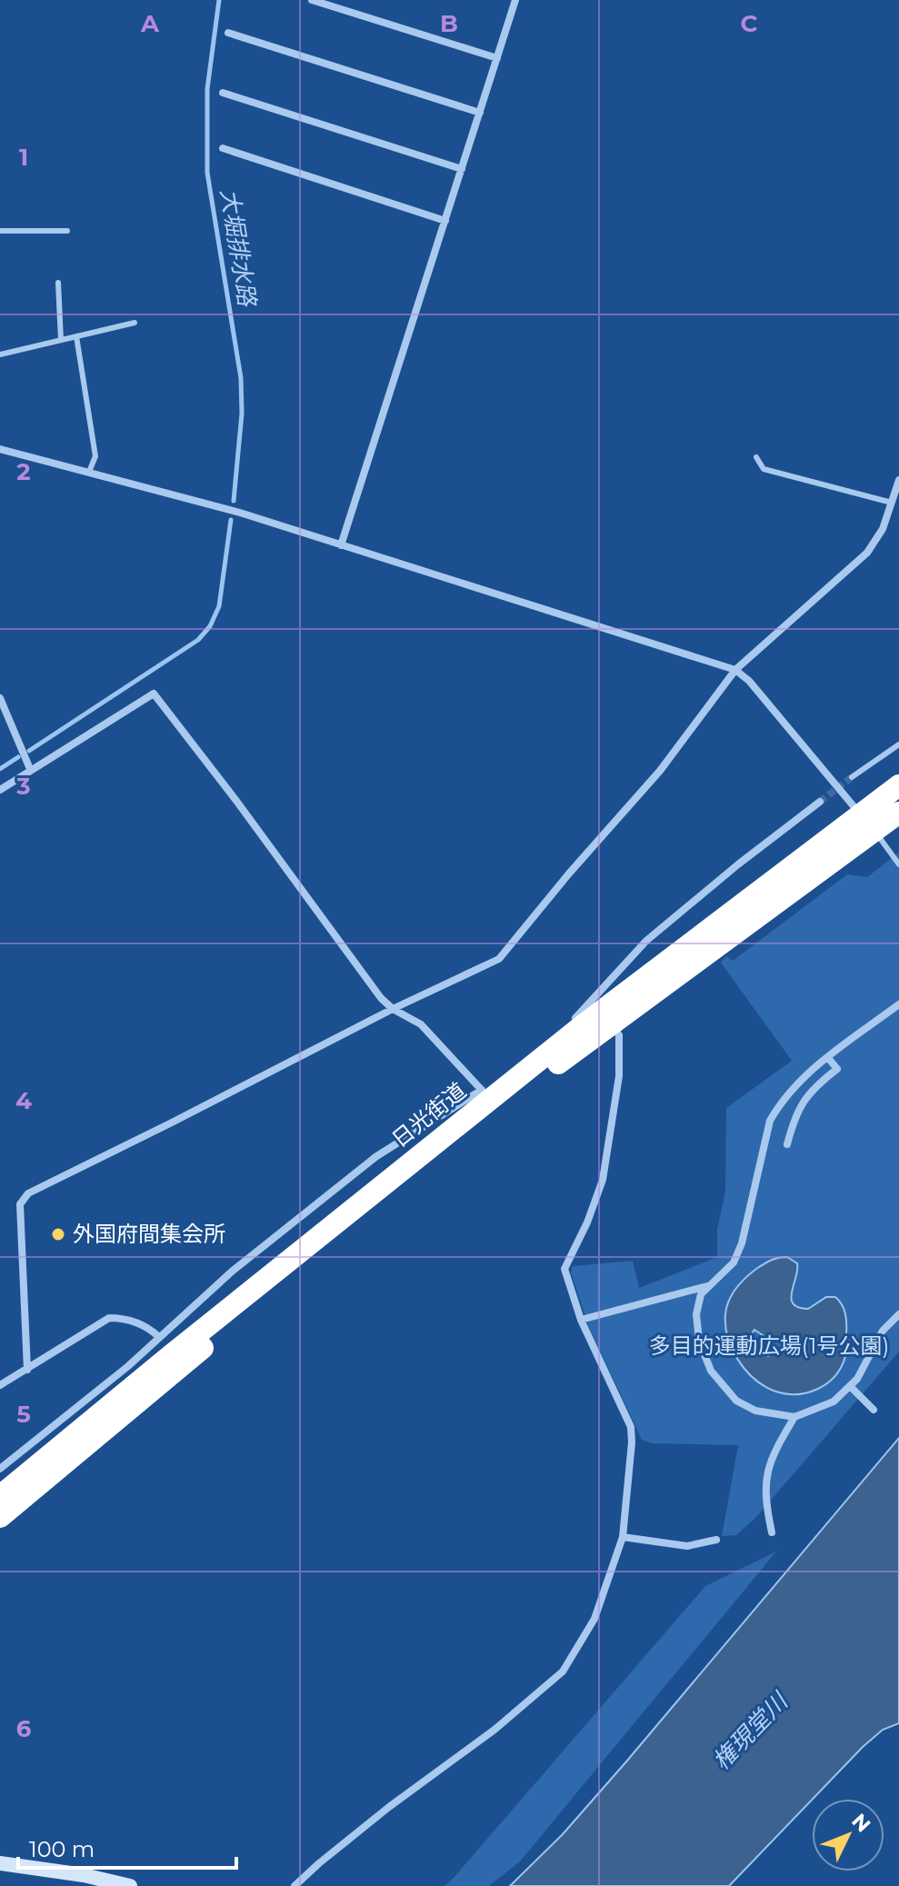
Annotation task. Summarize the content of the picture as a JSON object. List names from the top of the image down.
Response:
{
  "streets": {
    "highway": ["日光街道"]
  },
  "water": ["大堀排水路", "権現堂川"],
  "parks": ["多目的運動広場(1号公園)"],
  "places": ["外国府間集会所"],
  "scale_bar": "100 m",
  "north": "top right",
  "grid": {
    "columns": ["A", "B", "C"],
    "rows": [
      "1",
      "2",
      "3",
      "4",
      "5",
      "6"
    ]
  }
}
